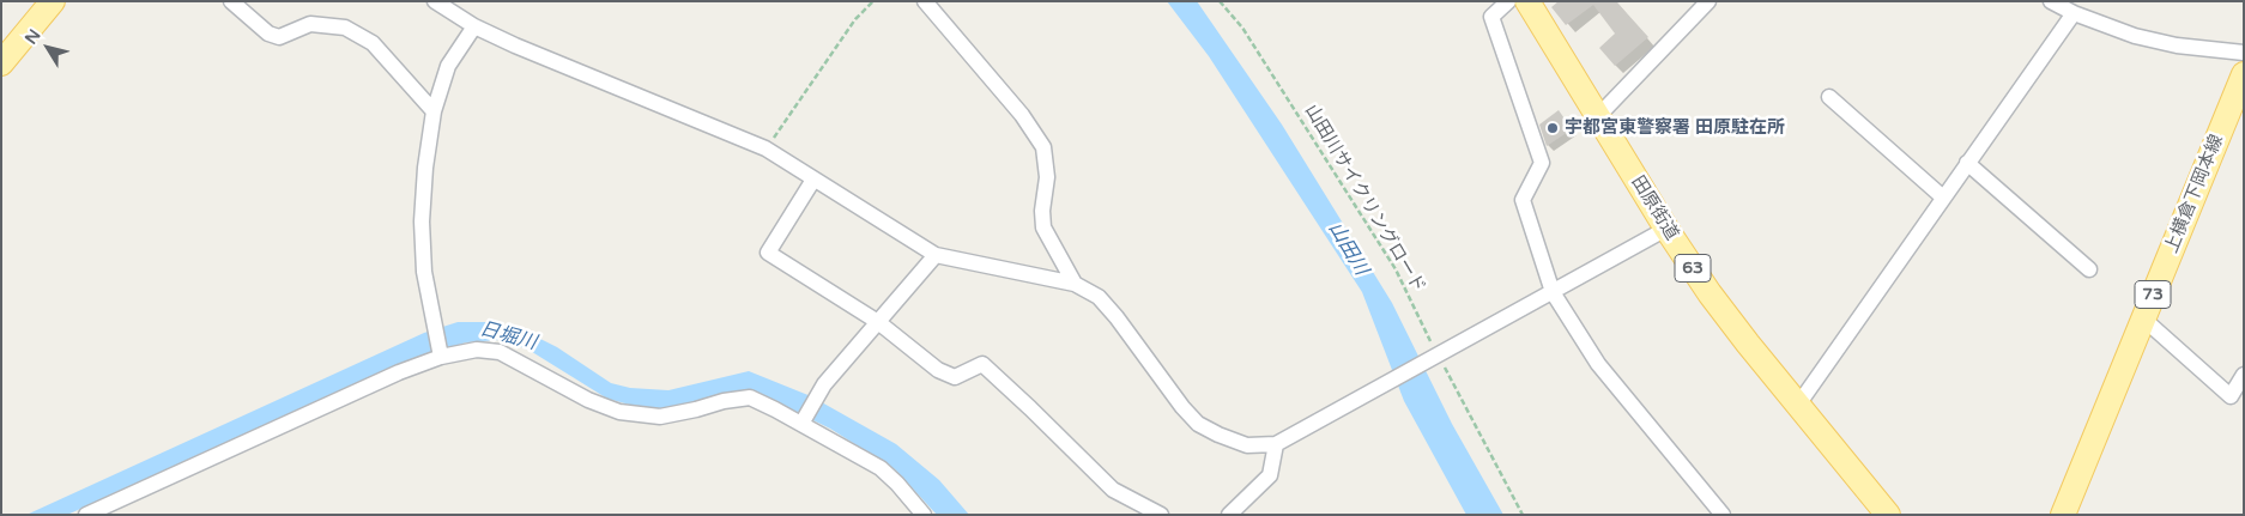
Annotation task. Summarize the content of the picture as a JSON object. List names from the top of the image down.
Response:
{
  "streets": {
    "main road": [
      "上横倉下岡本線",
      "田原街道",
      "63",
      "73"
    ],
    "path": ["山田川サイクリングロード"]
  },
  "water": ["山田川", "日堀川"],
  "places": ["宇都宮東警察署 田原駐在所"],
  "north": "top left"
}
